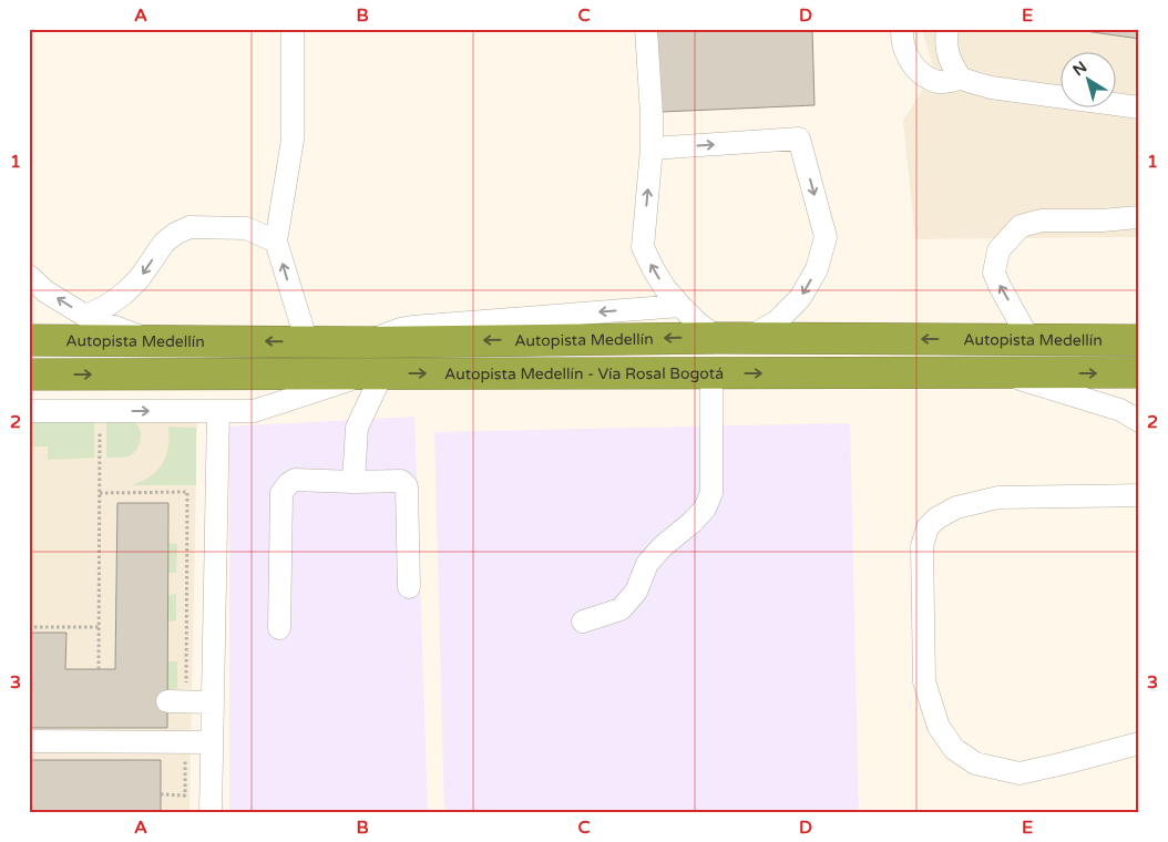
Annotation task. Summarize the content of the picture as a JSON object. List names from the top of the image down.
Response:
{
  "streets": {
    "highway": ["Autopista Medellín", "Autopista Medellín - Vía Rosal Bogotá"]
  },
  "one_way": ["Autopista Medellín", "Autopista Medellín - Vía Rosal Bogotá"],
  "north": "top left",
  "grid": {
    "columns": [
      "A",
      "B",
      "C",
      "D",
      "E"
    ],
    "rows": ["1", "2", "3"]
  }
}
